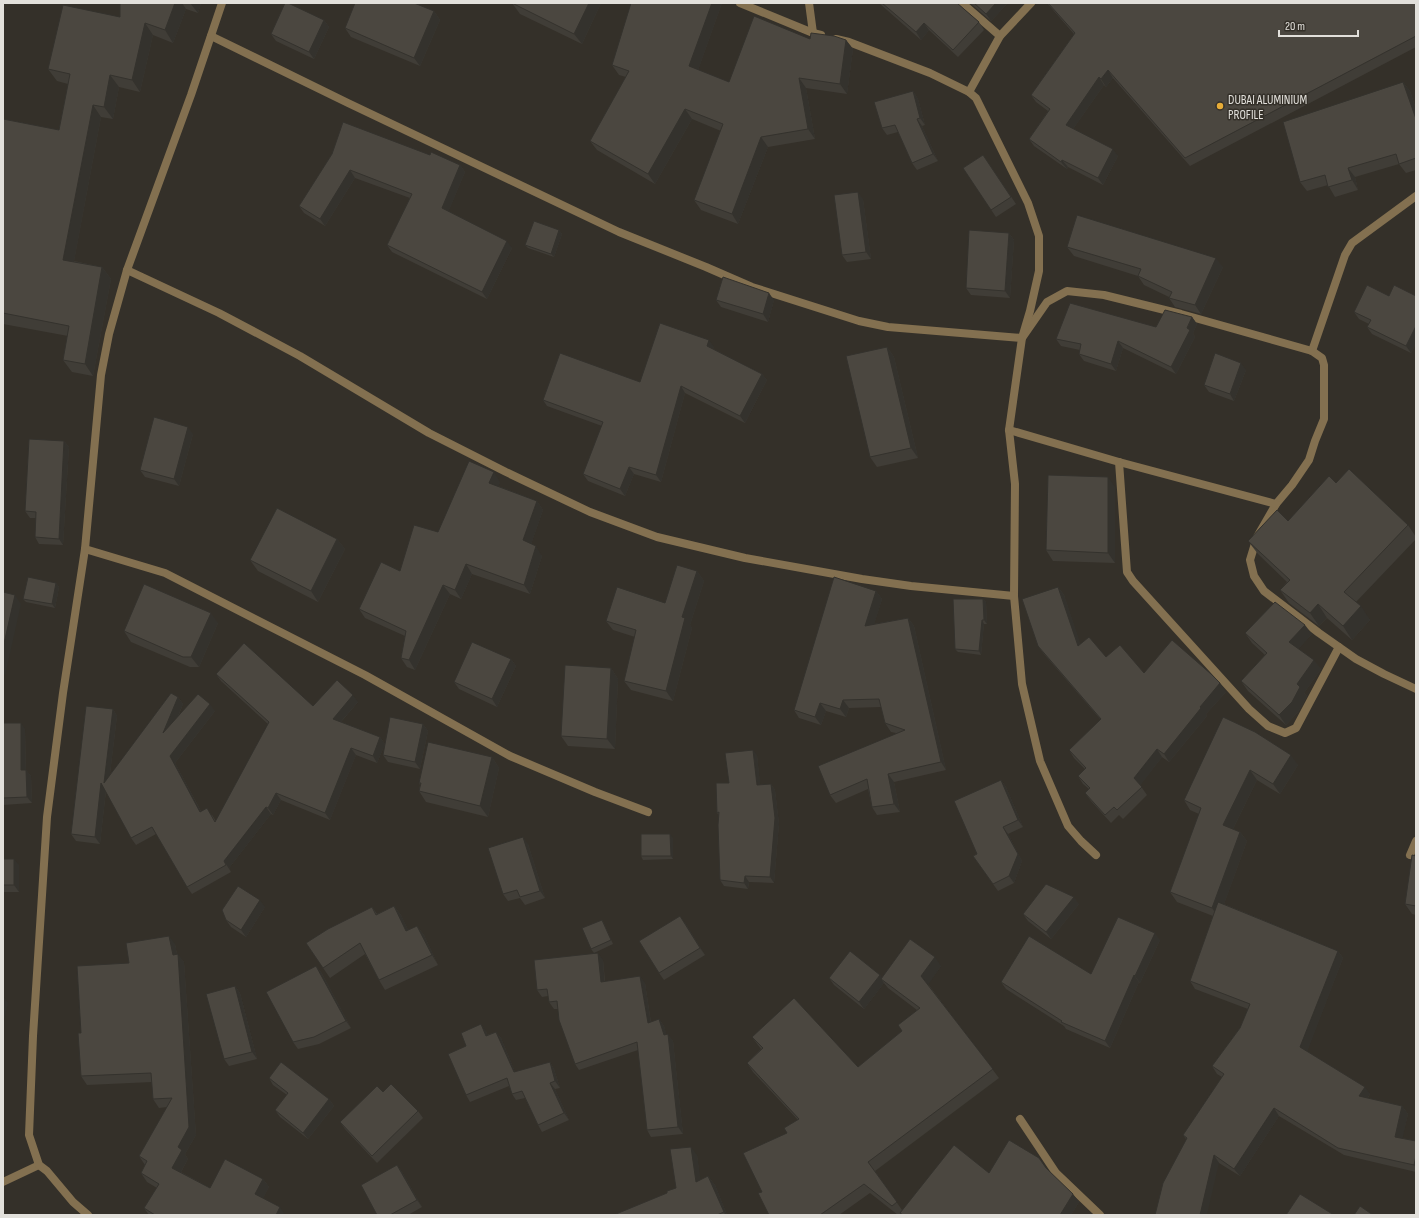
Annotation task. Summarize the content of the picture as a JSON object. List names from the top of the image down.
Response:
{
  "places": ["DUBAI ALUMINIUM PROFILE"],
  "scale_bar": "20 m"
}
